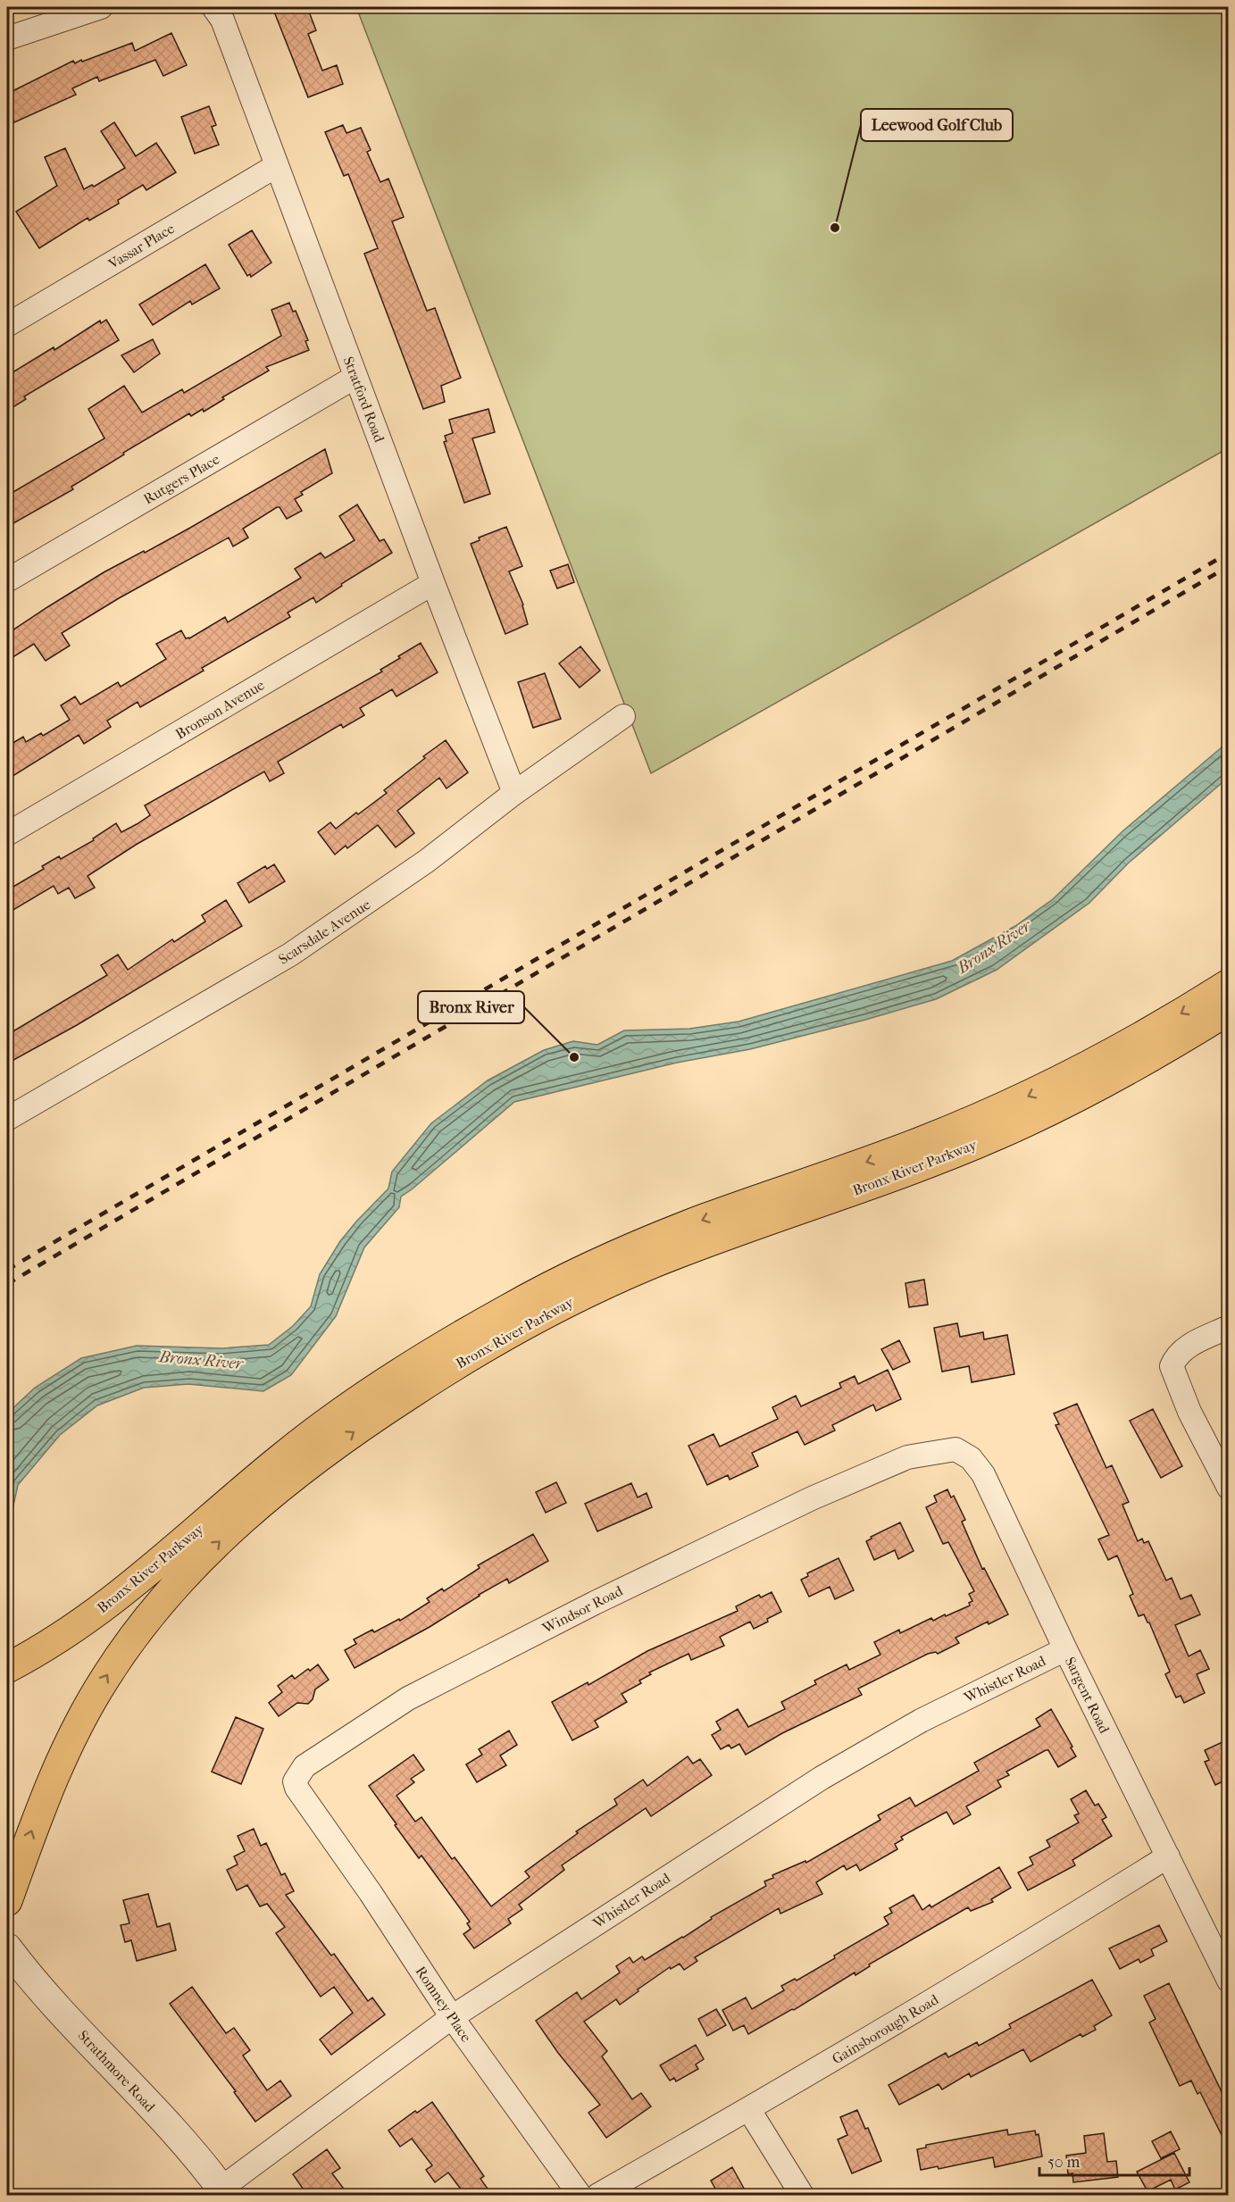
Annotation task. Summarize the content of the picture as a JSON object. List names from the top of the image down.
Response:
{
  "streets": {
    "highway": ["Bronx River Parkway"],
    "street": [
      "Vassar Place",
      "Stratford Road",
      "Rutgers Place",
      "Bronson Avenue",
      "Scarsdale Avenue",
      "Windsor Road",
      "Whistler Road",
      "Sargent Road",
      "Romney Place",
      "Gainsborough Road",
      "Strathmore Road"
    ]
  },
  "crossings": [
    ["Vassar Place", "Stratford Road"],
    ["Stratford Road", "Rutgers Place"],
    ["Stratford Road", "Bronson Avenue"],
    ["Stratford Road", "Scarsdale Avenue"],
    ["Windsor Road", "Sargent Road"],
    ["Windsor Road", "Romney Place"],
    ["Whistler Road", "Sargent Road"],
    ["Whistler Road", "Romney Place"],
    ["Whistler Road", "Strathmore Road"],
    ["Sargent Road", "Gainsborough Road"]
  ],
  "water": ["Bronx River"],
  "places": ["Leewood Golf Club", "Bronx River"],
  "scale_bar": "50 m"
}
